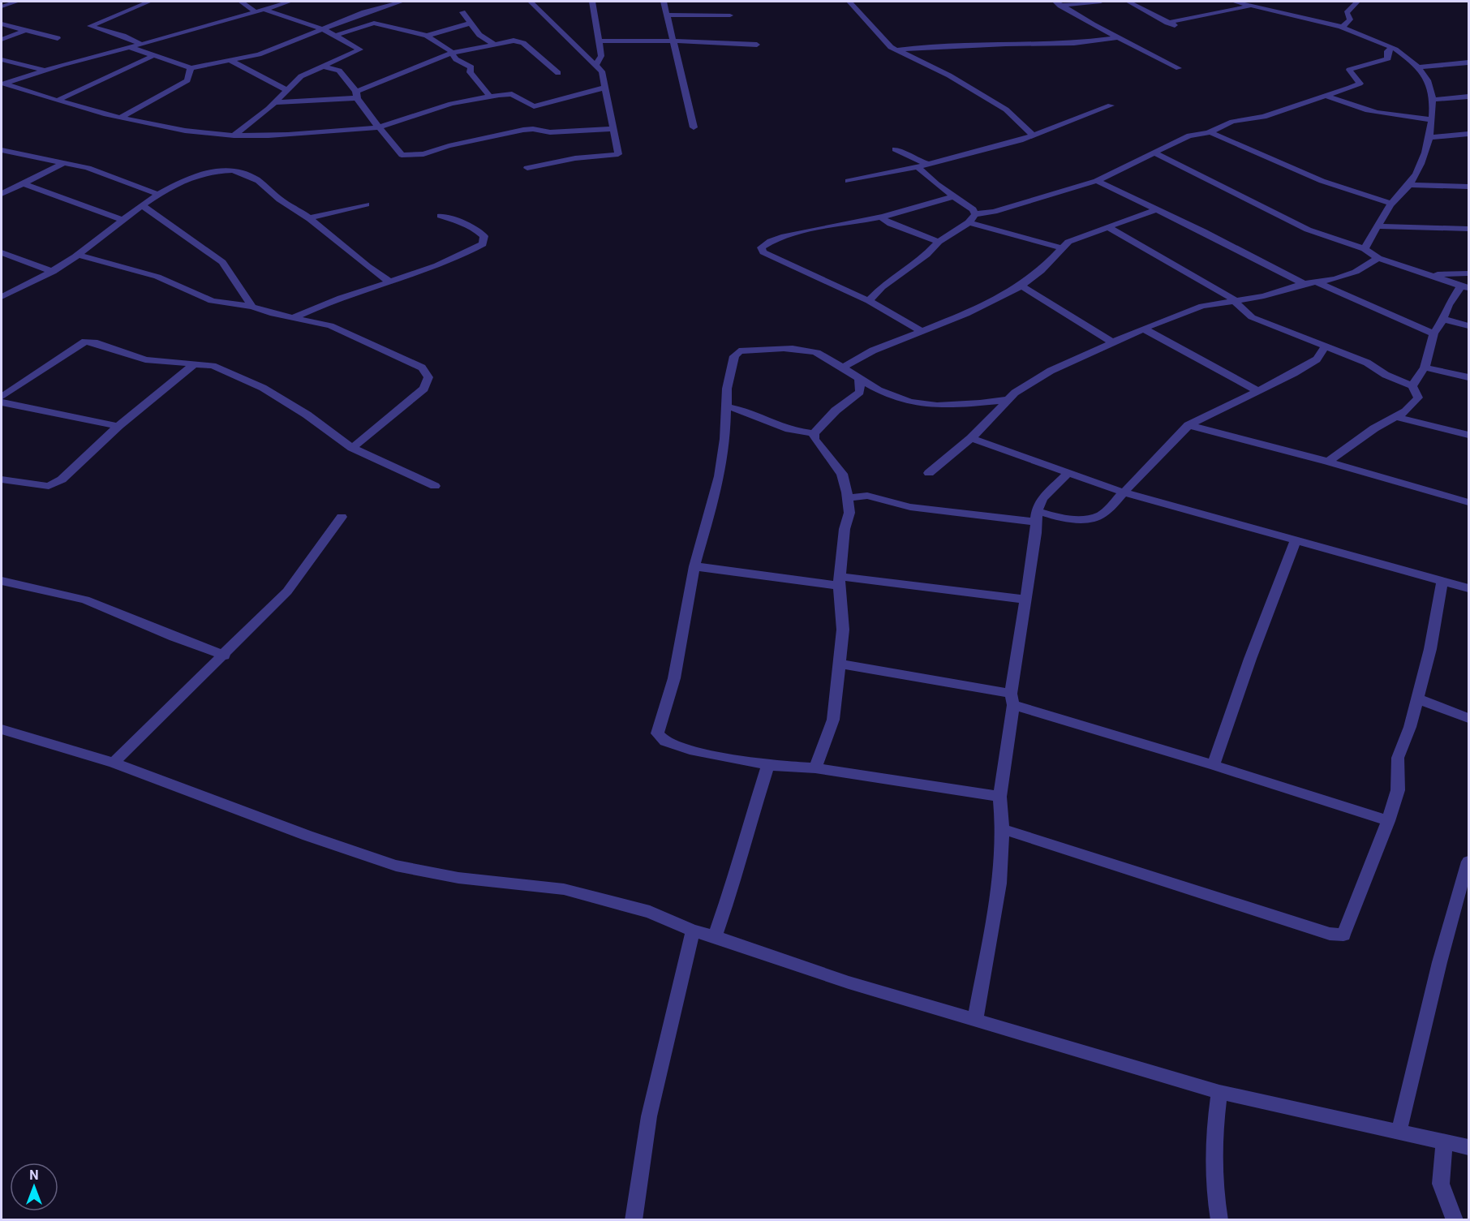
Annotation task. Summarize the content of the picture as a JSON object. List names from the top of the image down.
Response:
{
  "north": "top"
}
